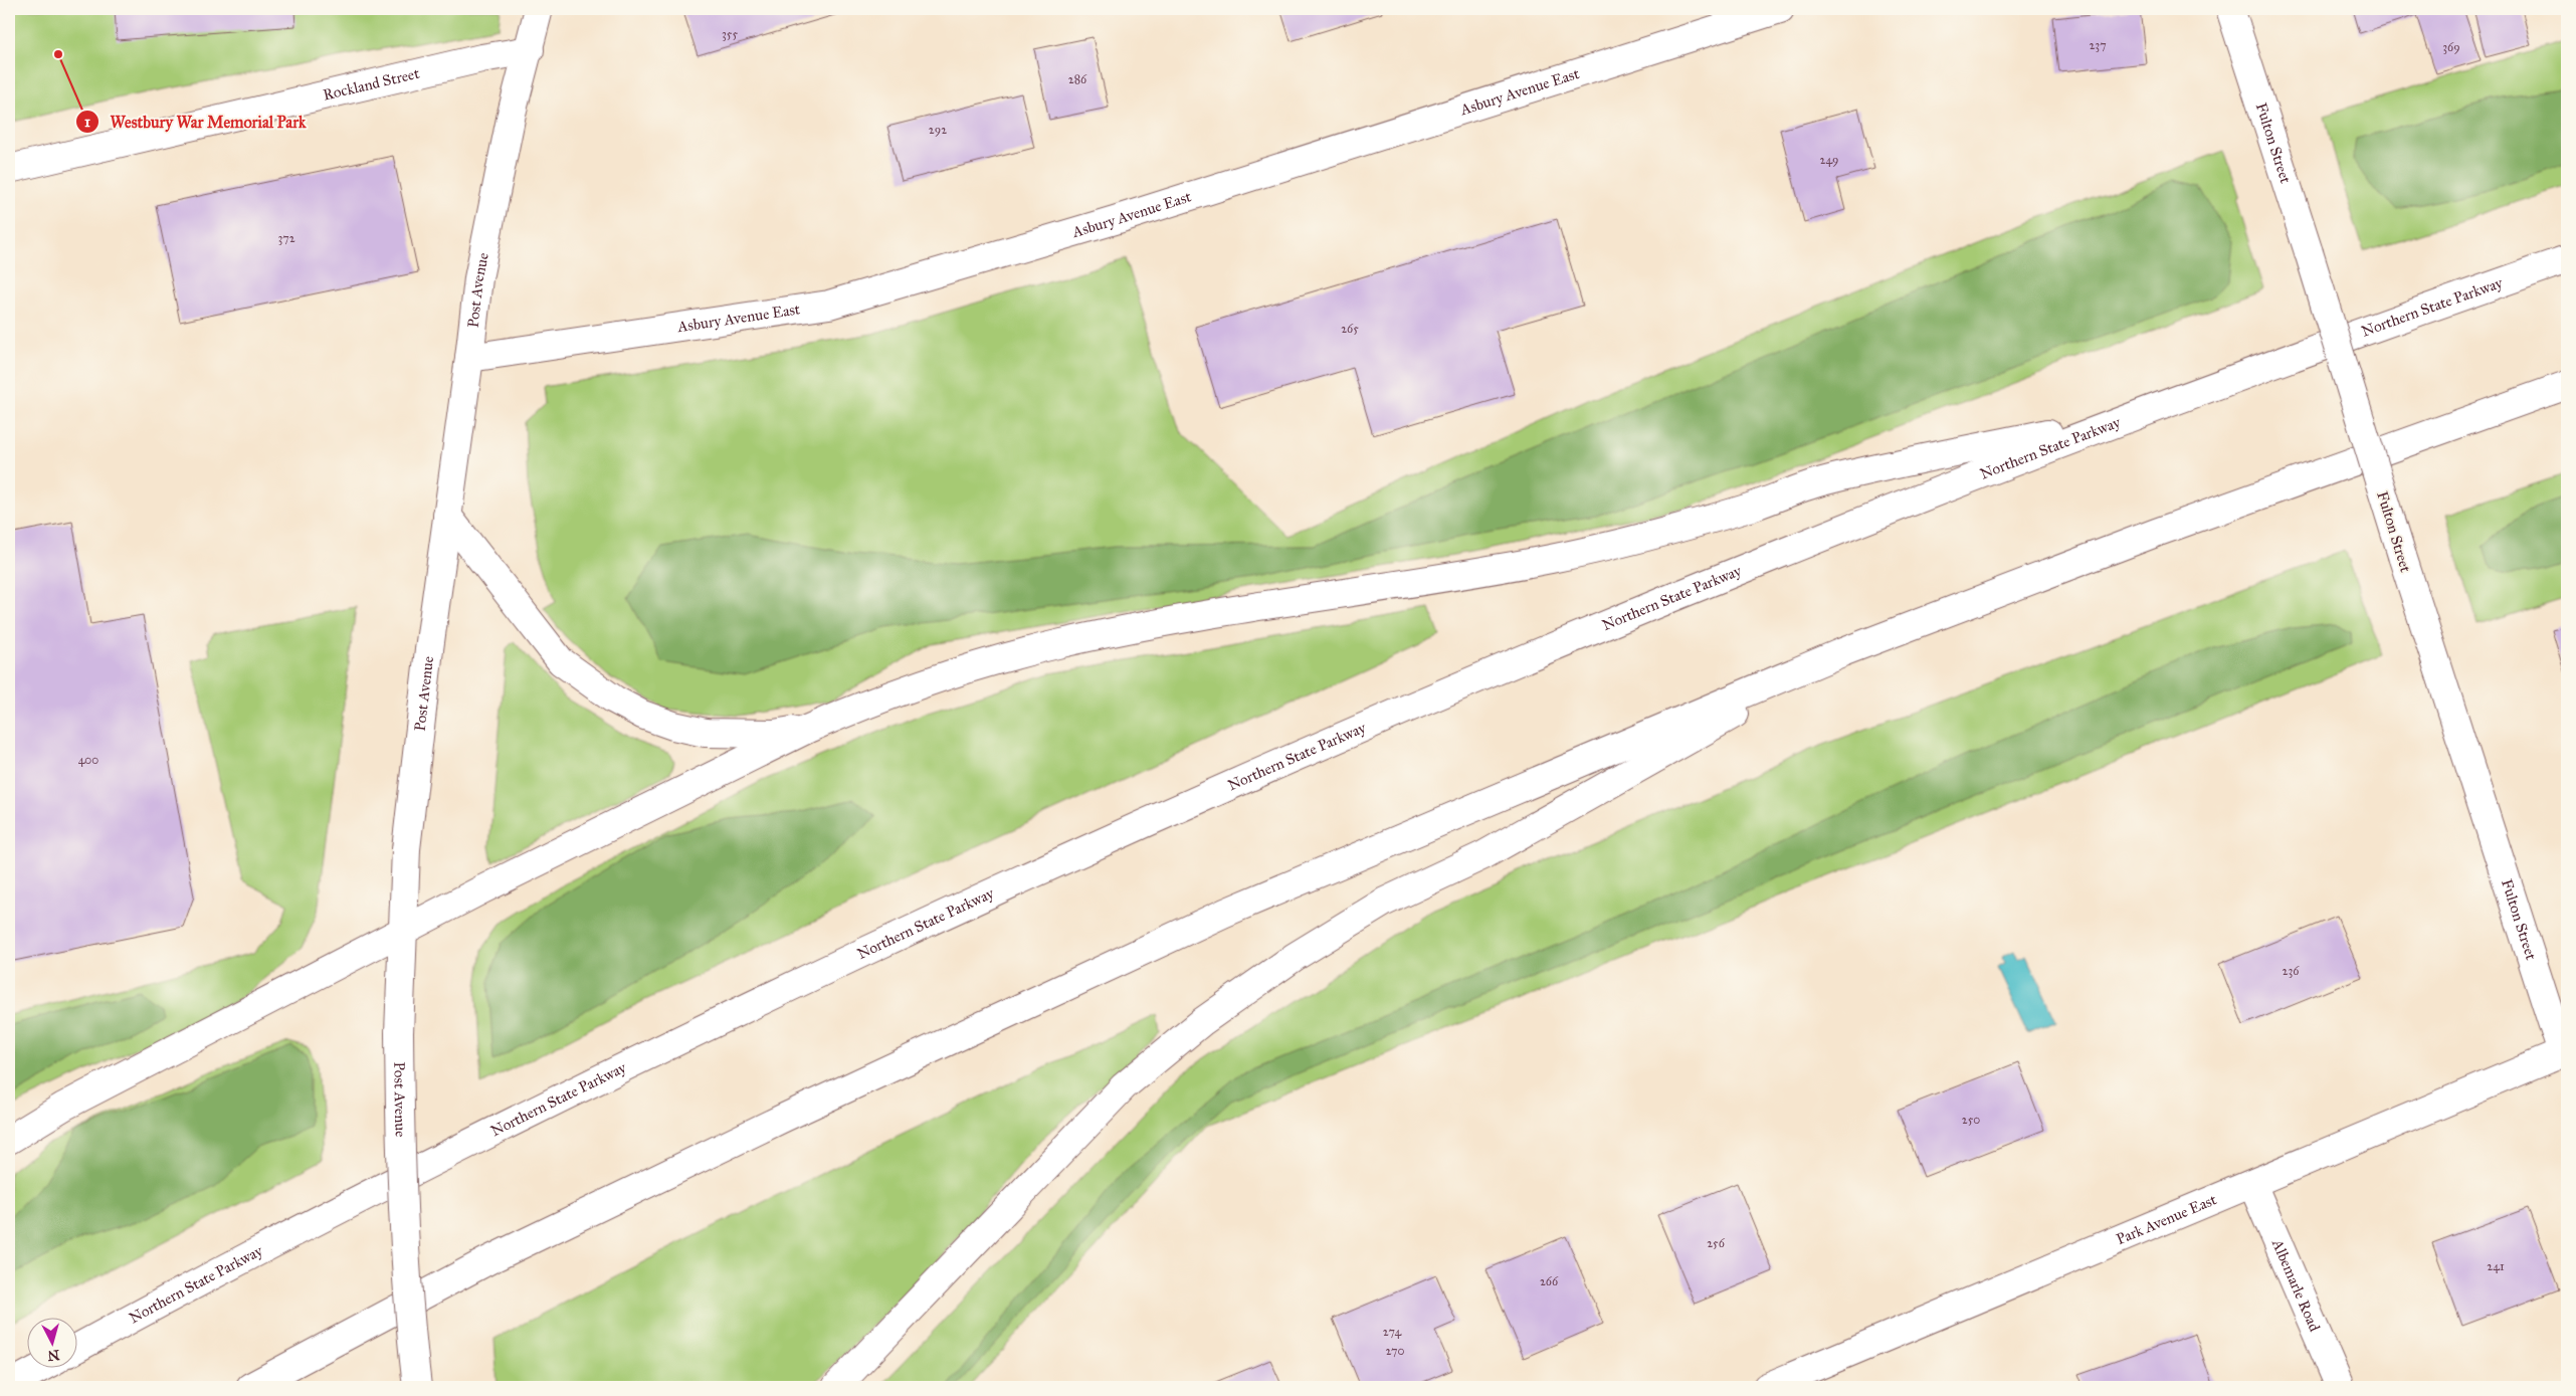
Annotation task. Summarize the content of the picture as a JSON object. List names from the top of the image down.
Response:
{
  "streets": {
    "main road": [
      "Rockland Street",
      "Asbury Avenue East",
      "Fulton Street",
      "Post Avenue",
      "Northern State Parkway",
      "Park Avenue East",
      "Albemarle Road"
    ]
  },
  "crossings": [
    ["Rockland Street", "Post Avenue"],
    ["Asbury Avenue East", "Post Avenue"],
    ["Fulton Street", "Park Avenue East"],
    ["Park Avenue East", "Albemarle Road"]
  ],
  "places": ["Westbury War Memorial Park"],
  "house_numbers": [
    "355",
    "237",
    "369",
    "286",
    "292",
    "249",
    "372",
    "265",
    "400",
    "236",
    "250",
    "256",
    "241",
    "266",
    "274",
    "270"
  ],
  "north": "bottom"
}
